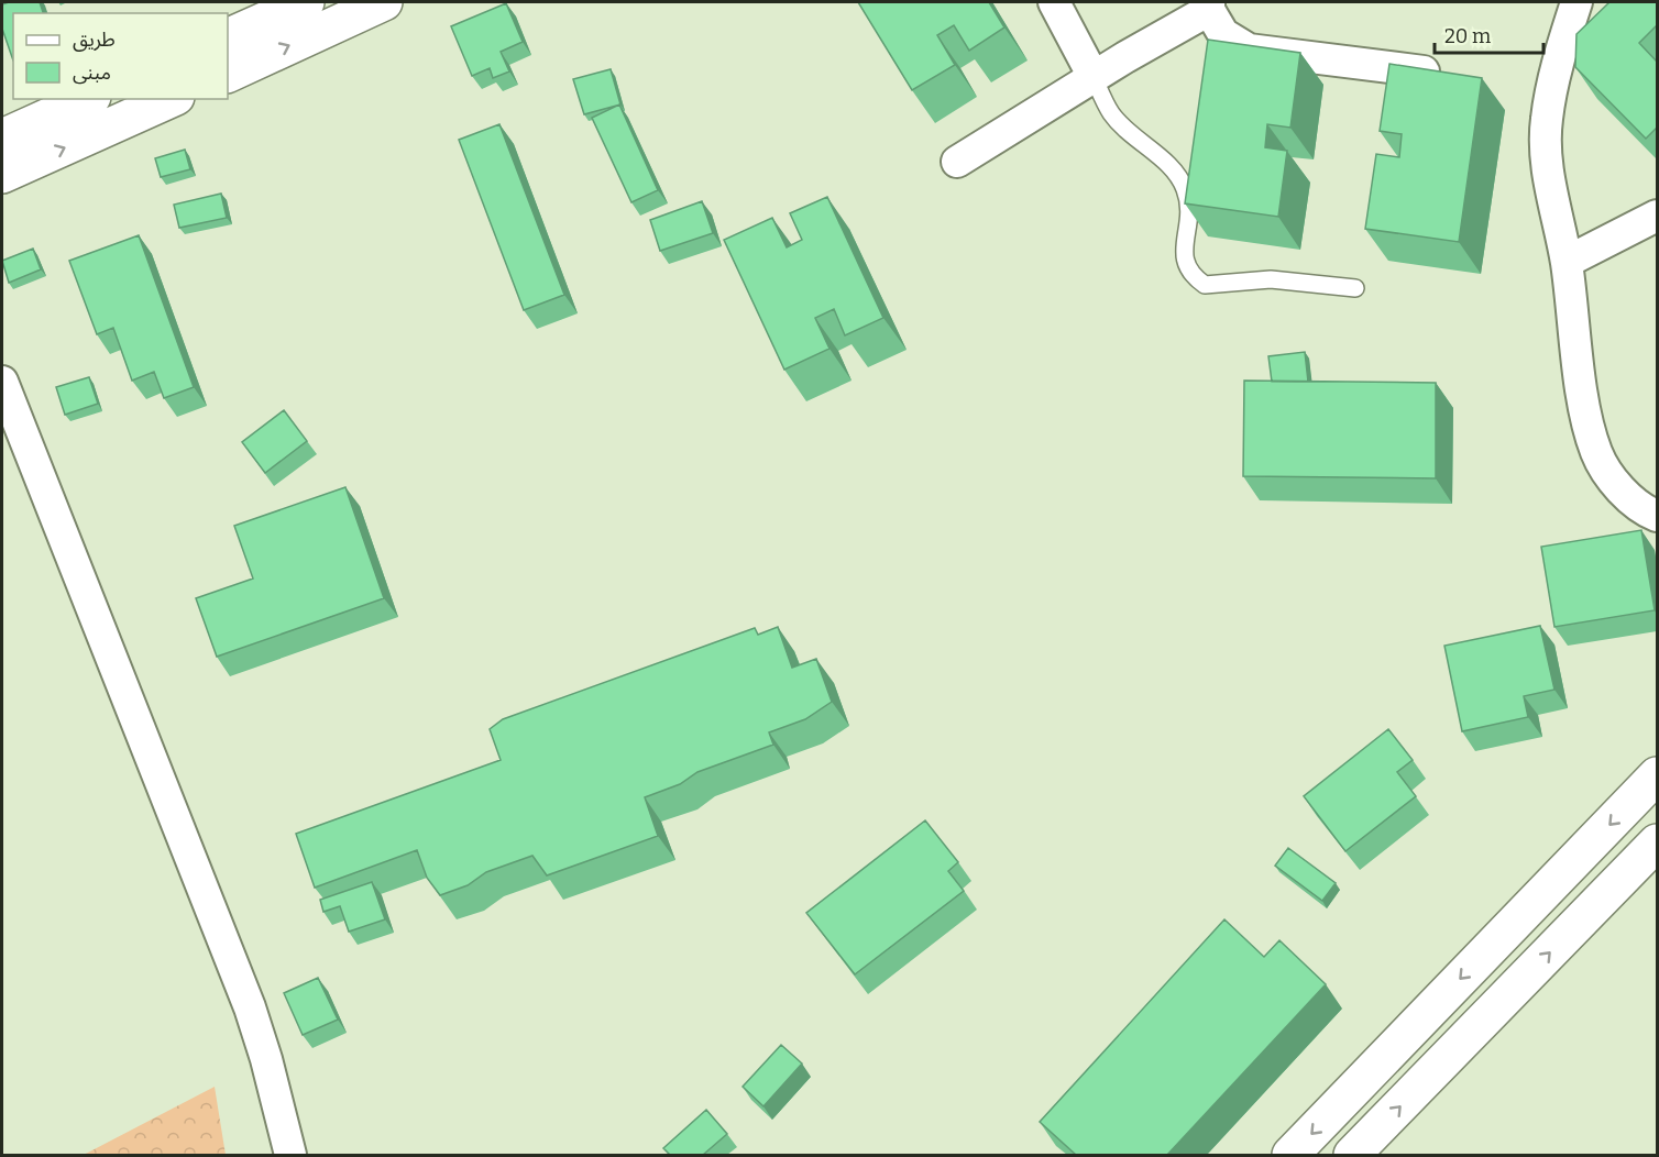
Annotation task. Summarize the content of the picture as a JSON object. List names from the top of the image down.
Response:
{
  "legend": ["طريق", "مبنى"],
  "scale_bar": "20 m"
}
